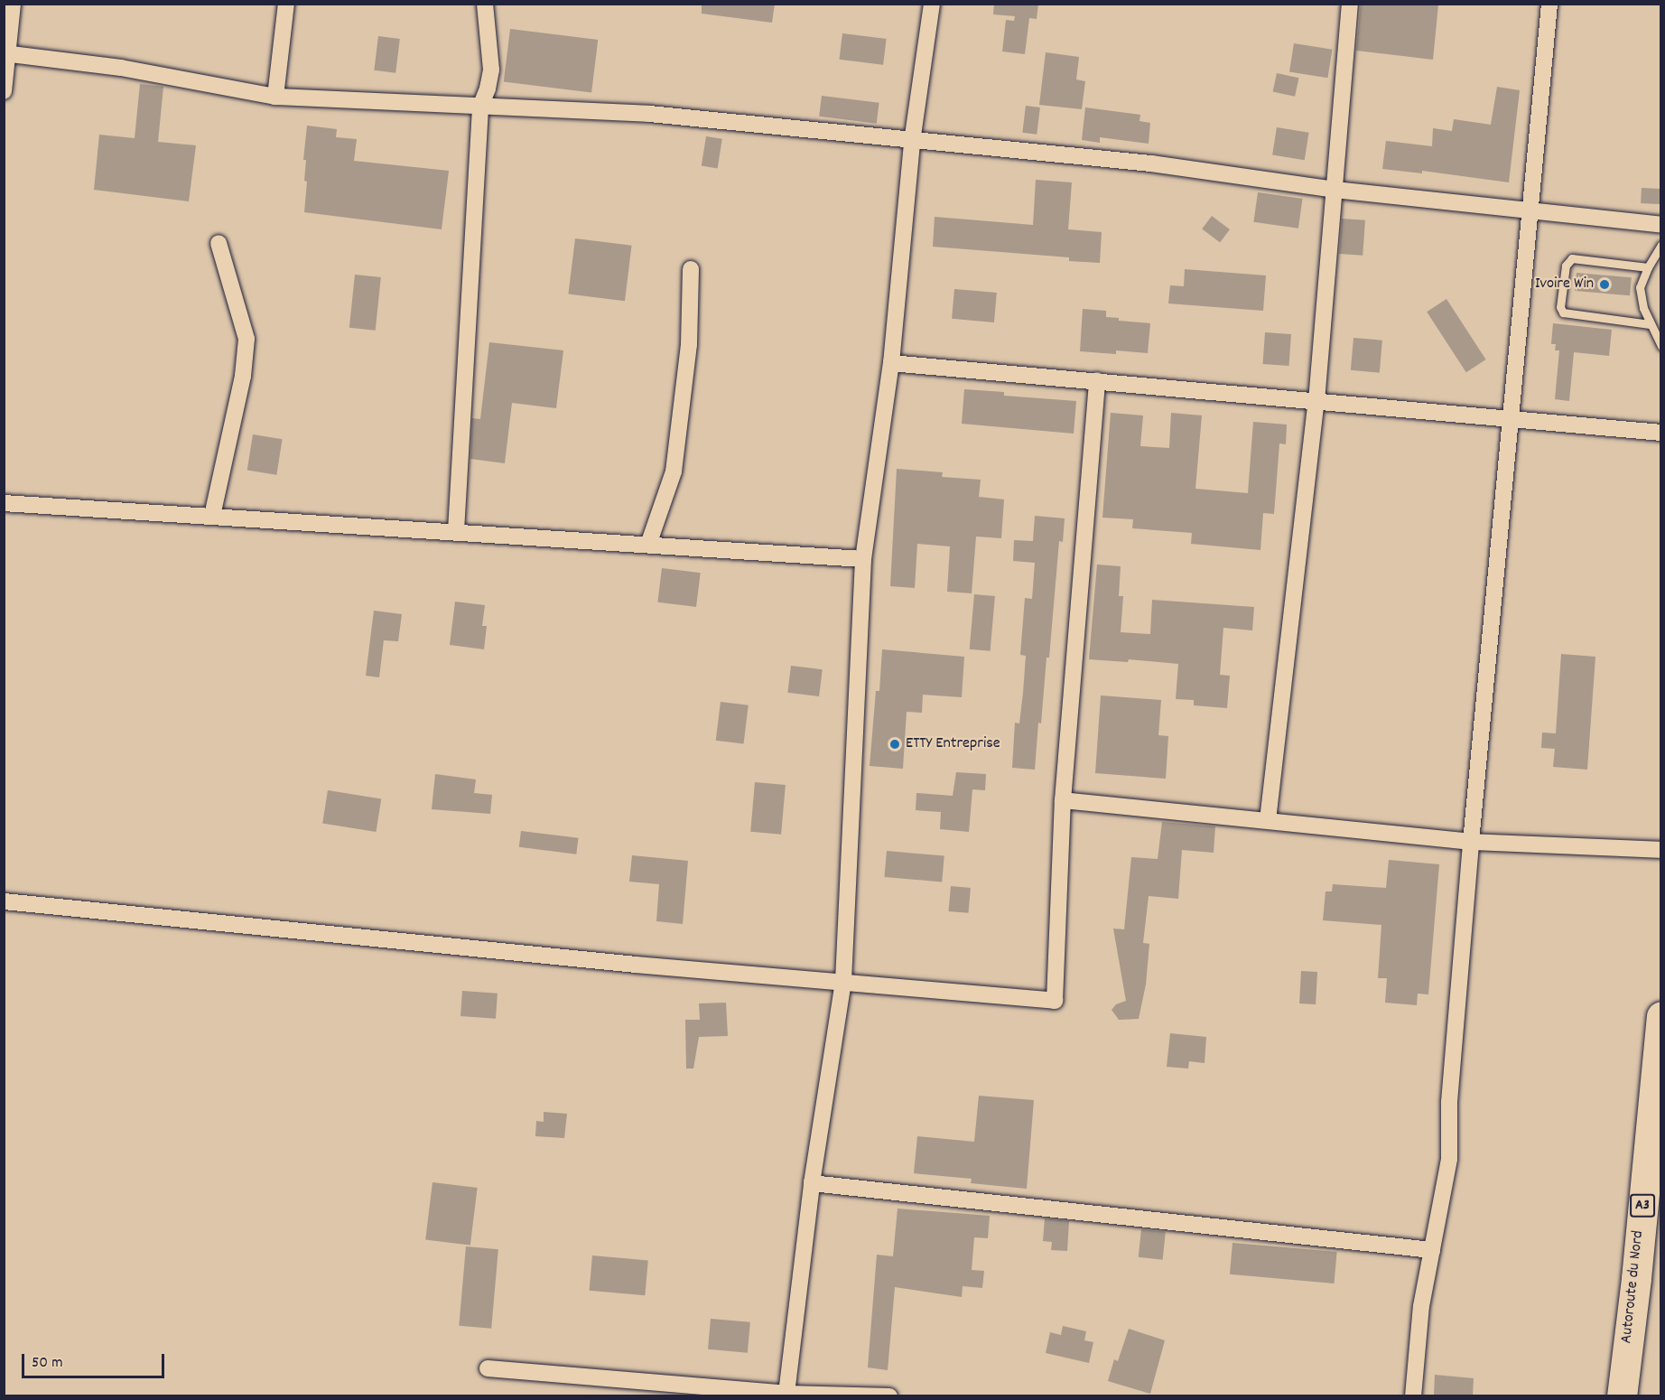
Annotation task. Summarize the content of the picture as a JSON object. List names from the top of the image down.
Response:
{
  "streets": {
    "highway": ["A3", "Autoroute du Nord"]
  },
  "places": ["Ivoire Win", "ETTY Entreprise"],
  "scale_bar": "50 m"
}
